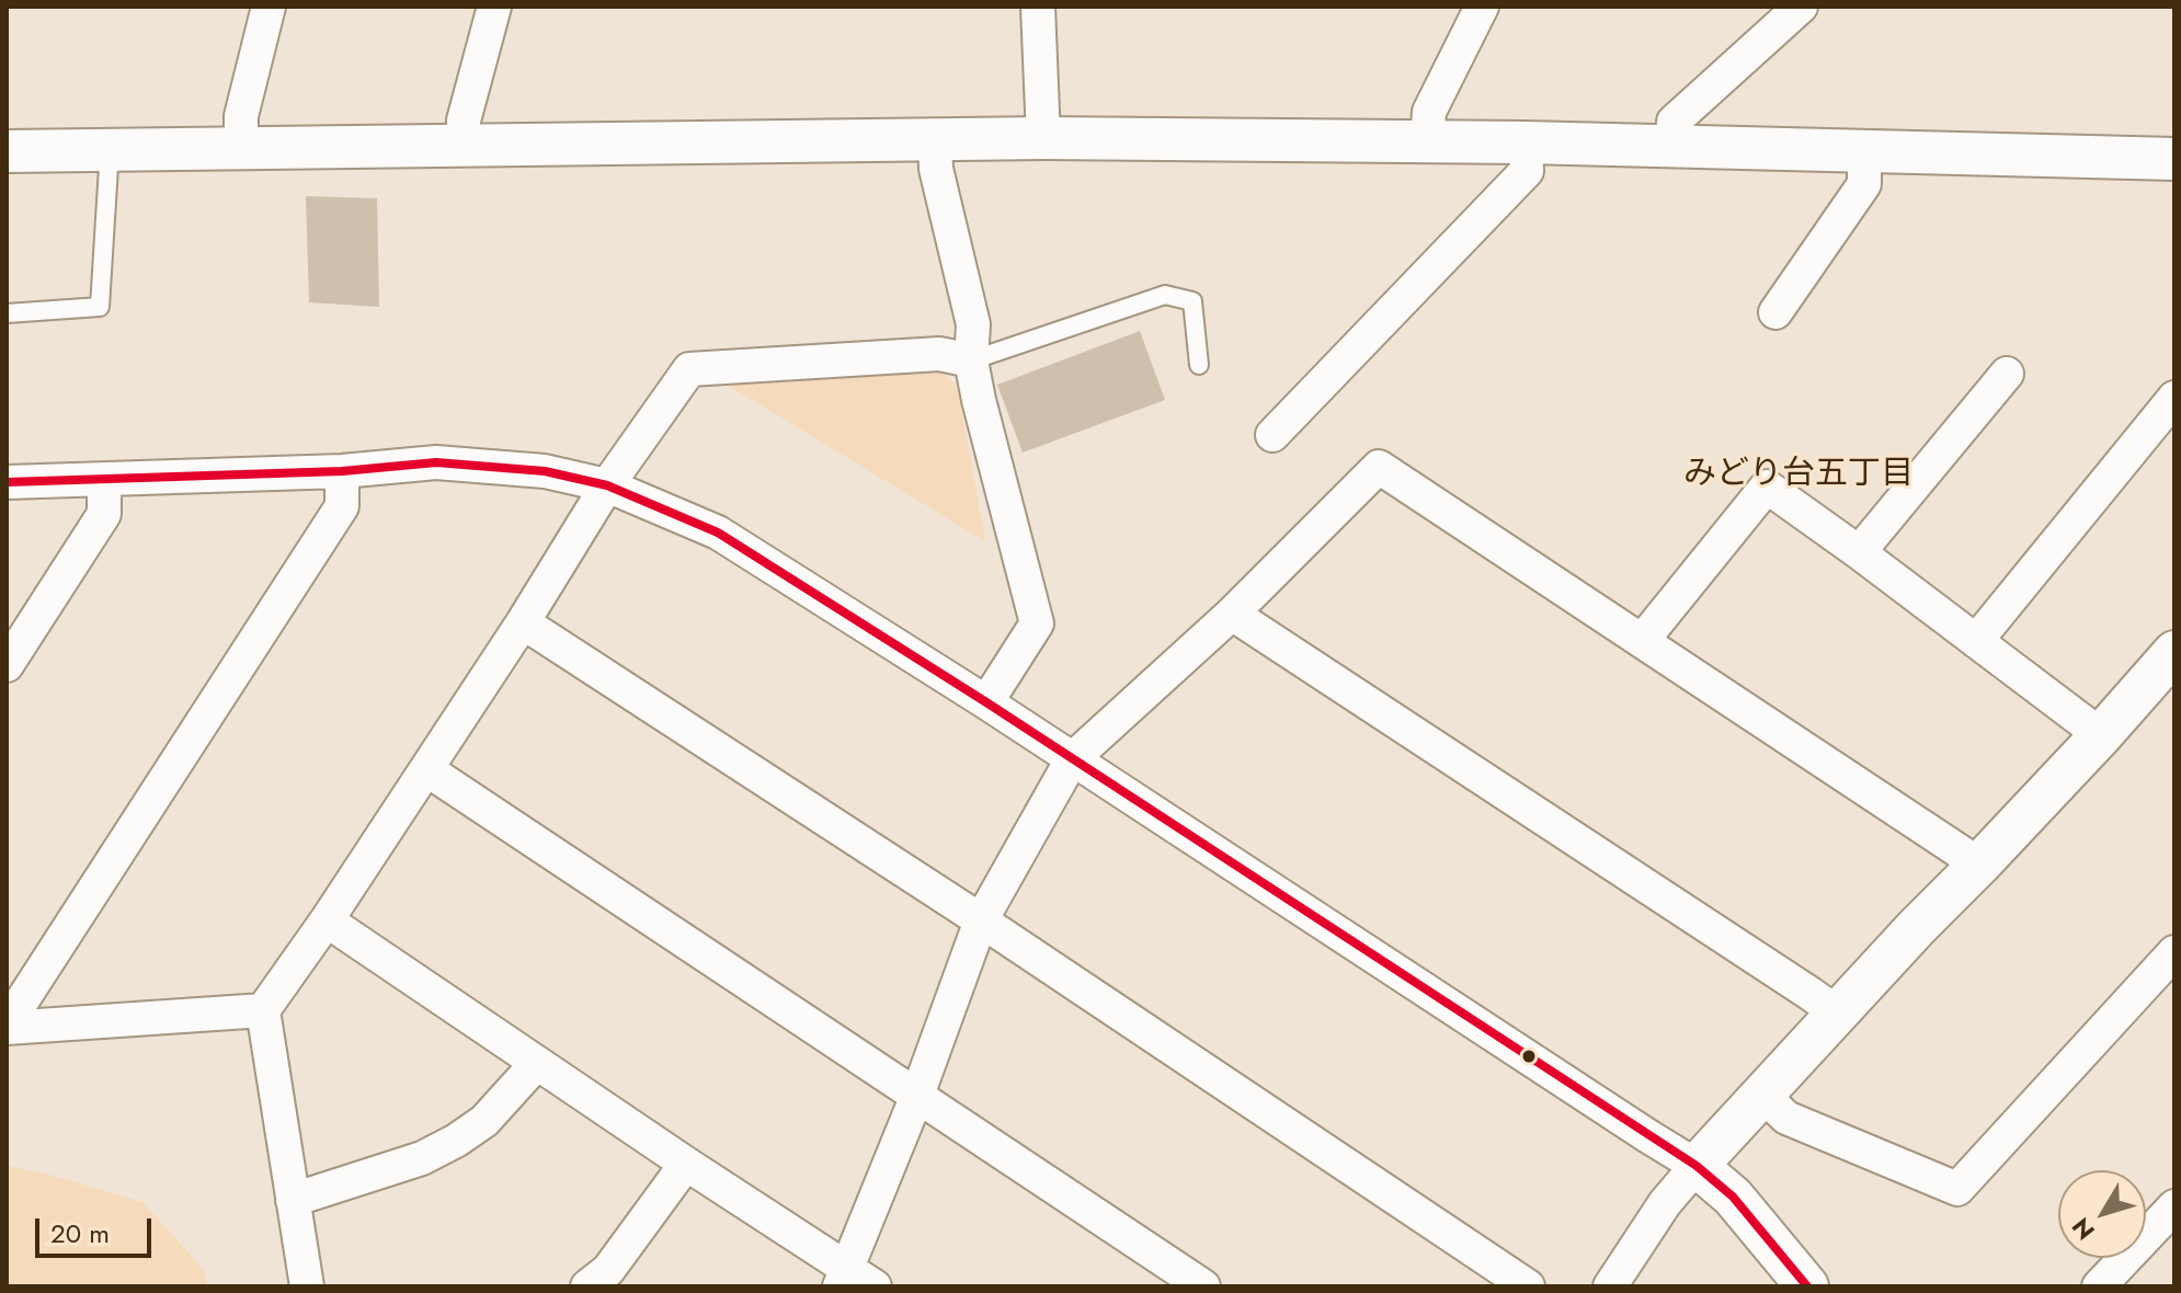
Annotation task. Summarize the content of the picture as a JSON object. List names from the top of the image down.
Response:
{
  "districts": ["みどり台五丁目"],
  "scale_bar": "20 m",
  "north": "bottom left"
}
